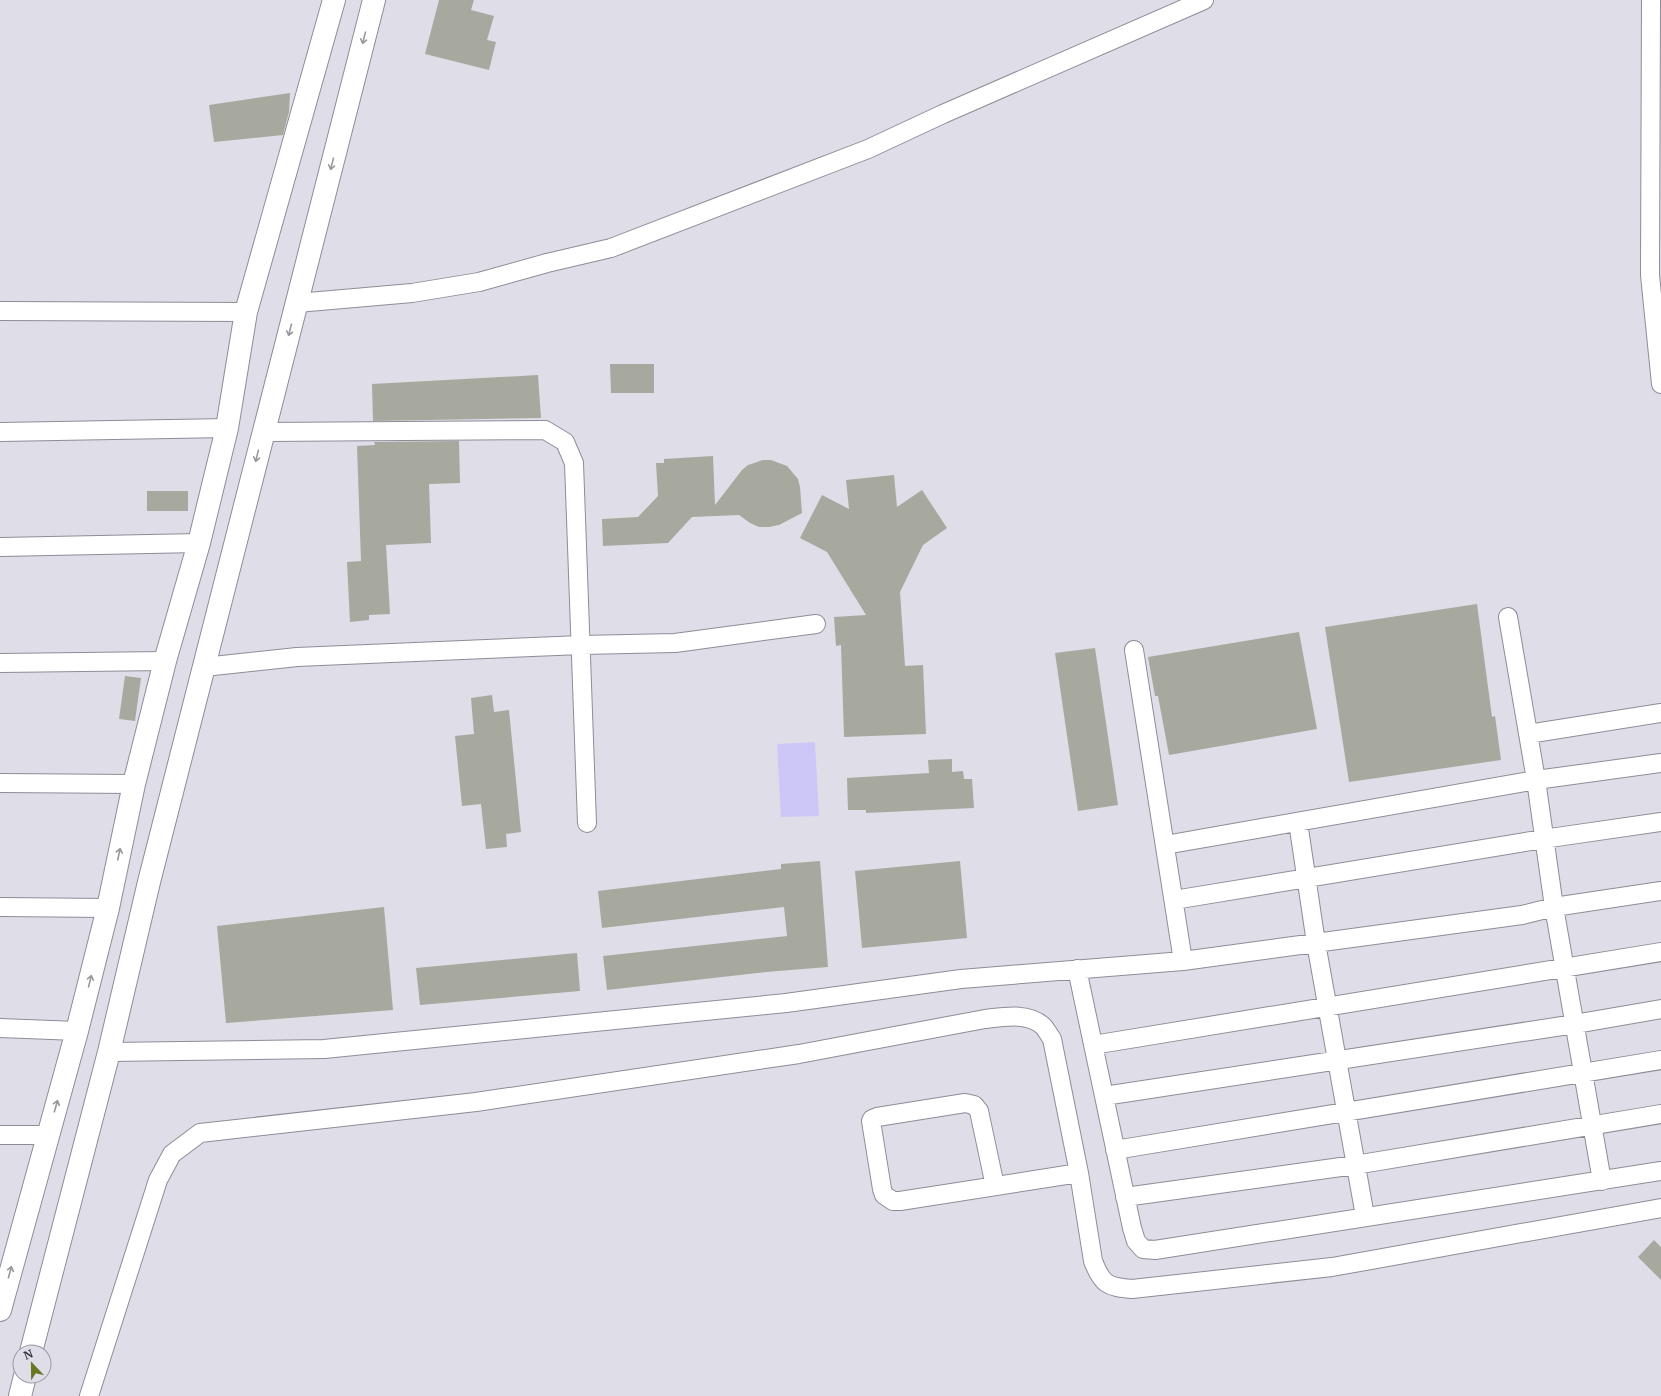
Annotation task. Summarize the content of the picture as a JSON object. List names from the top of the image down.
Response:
{
  "north": "top"
}
